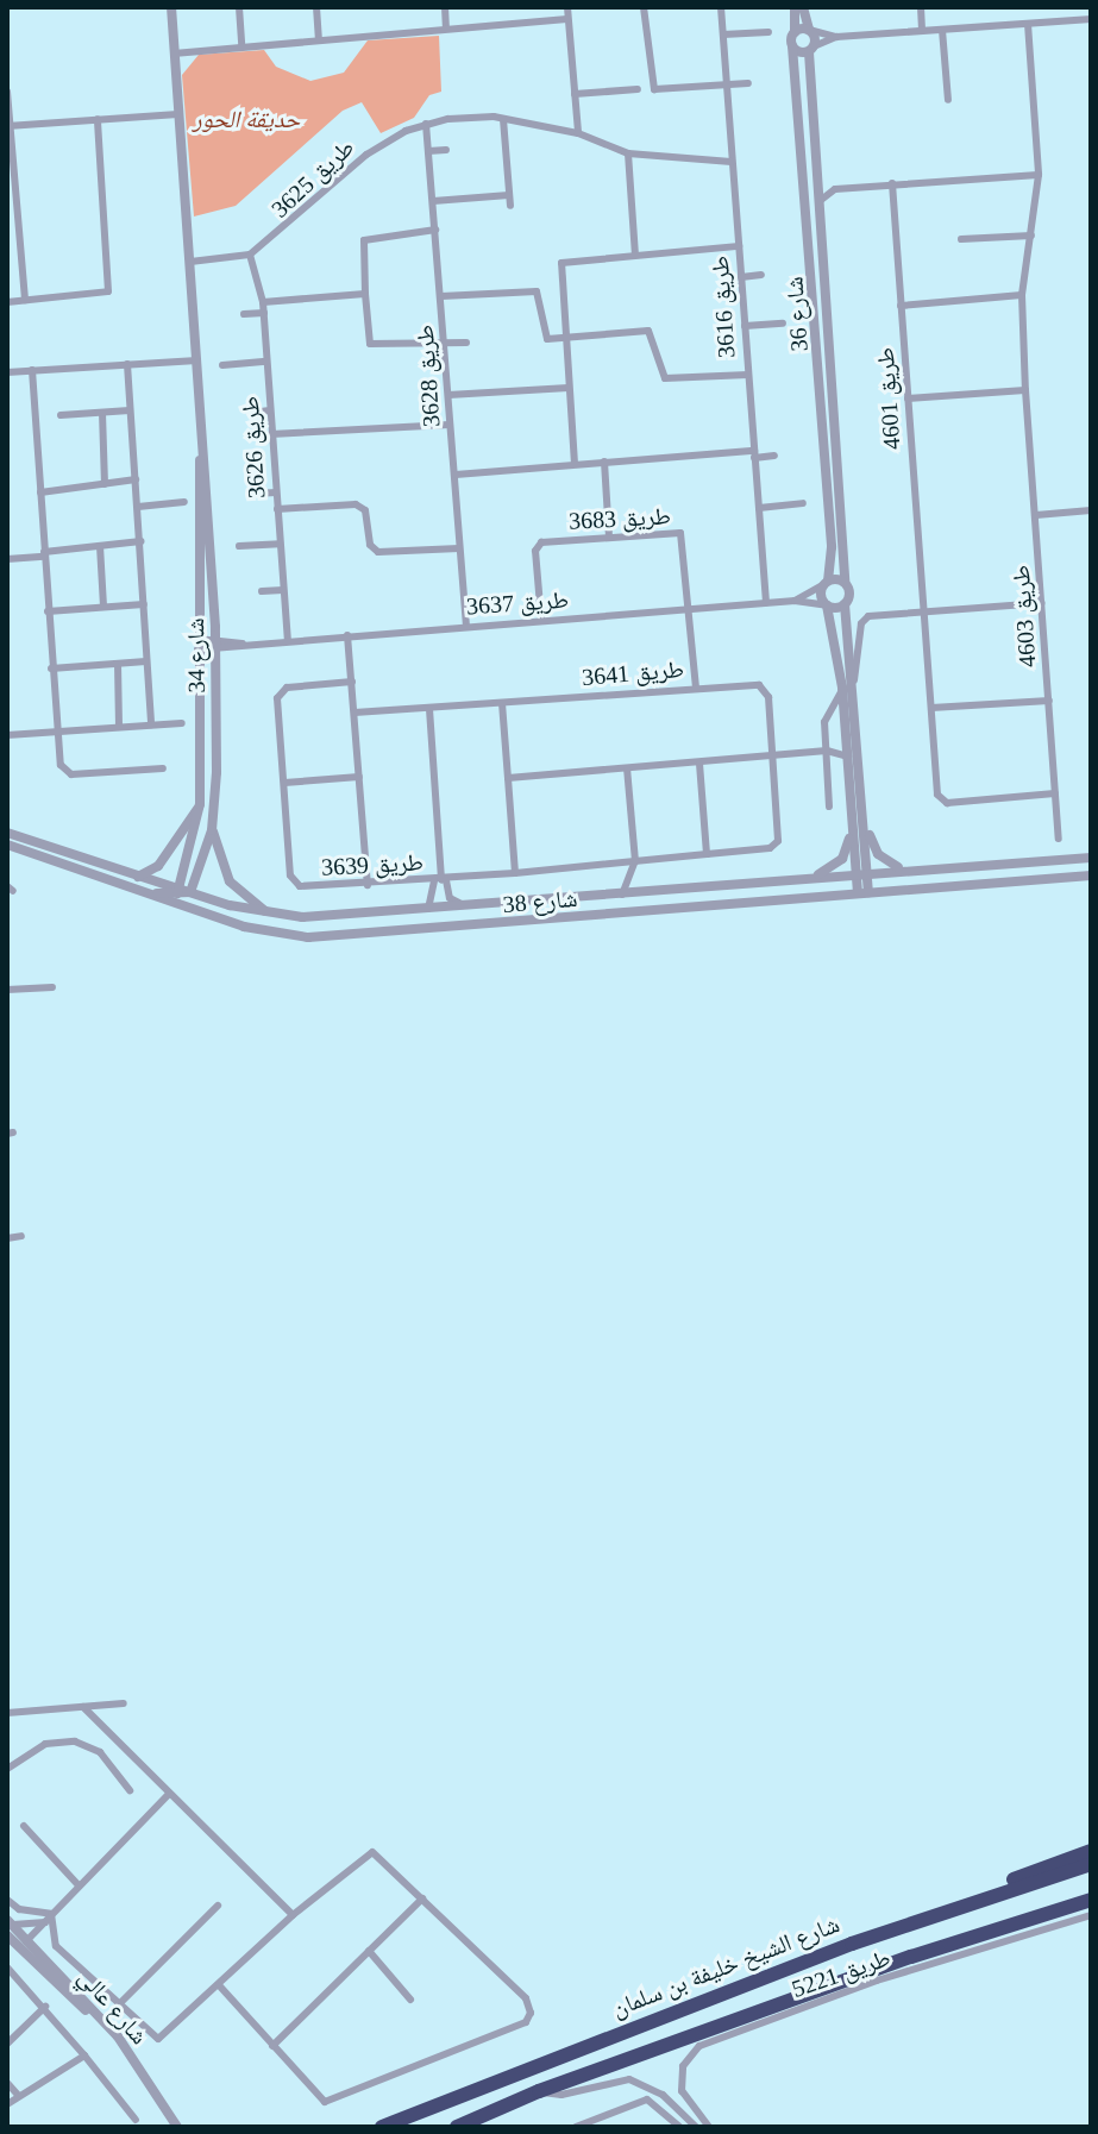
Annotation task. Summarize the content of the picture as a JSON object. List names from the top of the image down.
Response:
{
  "streets": {
    "highway": ["شارع الشيخ خليفة بن سلمان"],
    "street": [
      "طريق 3625",
      "طريق 3616",
      "شارع 36",
      "طريق 3628",
      "طريق 4601",
      "طريق 3626",
      "طريق 3683",
      "طريق 3637",
      "طريق 4603",
      "شارع 34",
      "طريق 3641",
      "طريق 3639",
      "شارع 38",
      "طريق 5221",
      "شارع عالي"
    ]
  },
  "crossings": [
    ["طريق 3625", "طريق 3616"],
    ["طريق 3625", "طريق 3628"],
    ["طريق 3625", "طريق 3626"],
    ["طريق 3616", "طريق 3637"],
    ["شارع 36", "طريق 3637"],
    ["طريق 3628", "طريق 3637"],
    ["طريق 4601", "طريق 4603"],
    ["طريق 3626", "طريق 3637"],
    ["طريق 3683", "طريق 3637"],
    ["طريق 3683", "طريق 3641"],
    ["طريق 3637", "شارع 34"],
    ["شارع 34", "شارع 38"],
    ["طريق 3641", "طريق 3639"]
  ],
  "parks": ["حديقة الحور"]
}
